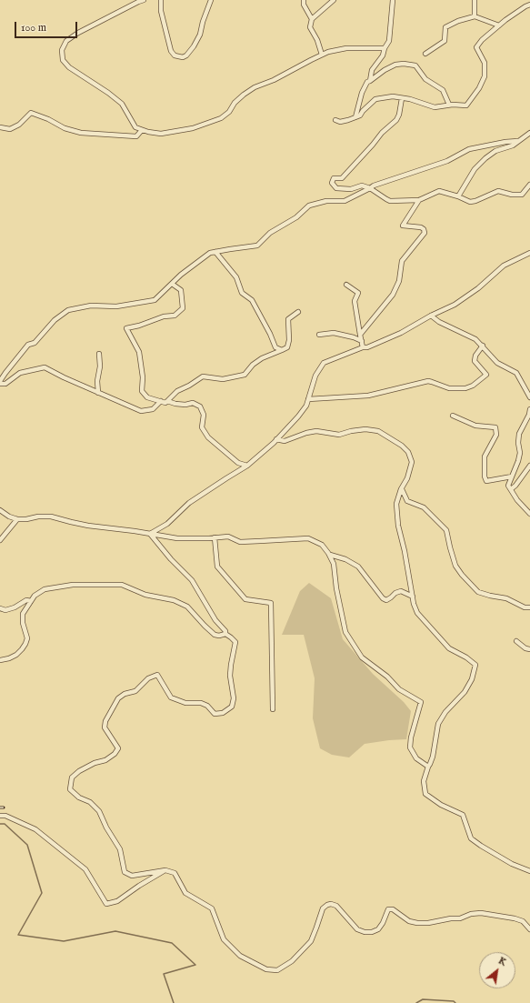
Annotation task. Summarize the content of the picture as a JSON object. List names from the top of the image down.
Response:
{
  "scale_bar": "100 m",
  "north": "top right"
}
